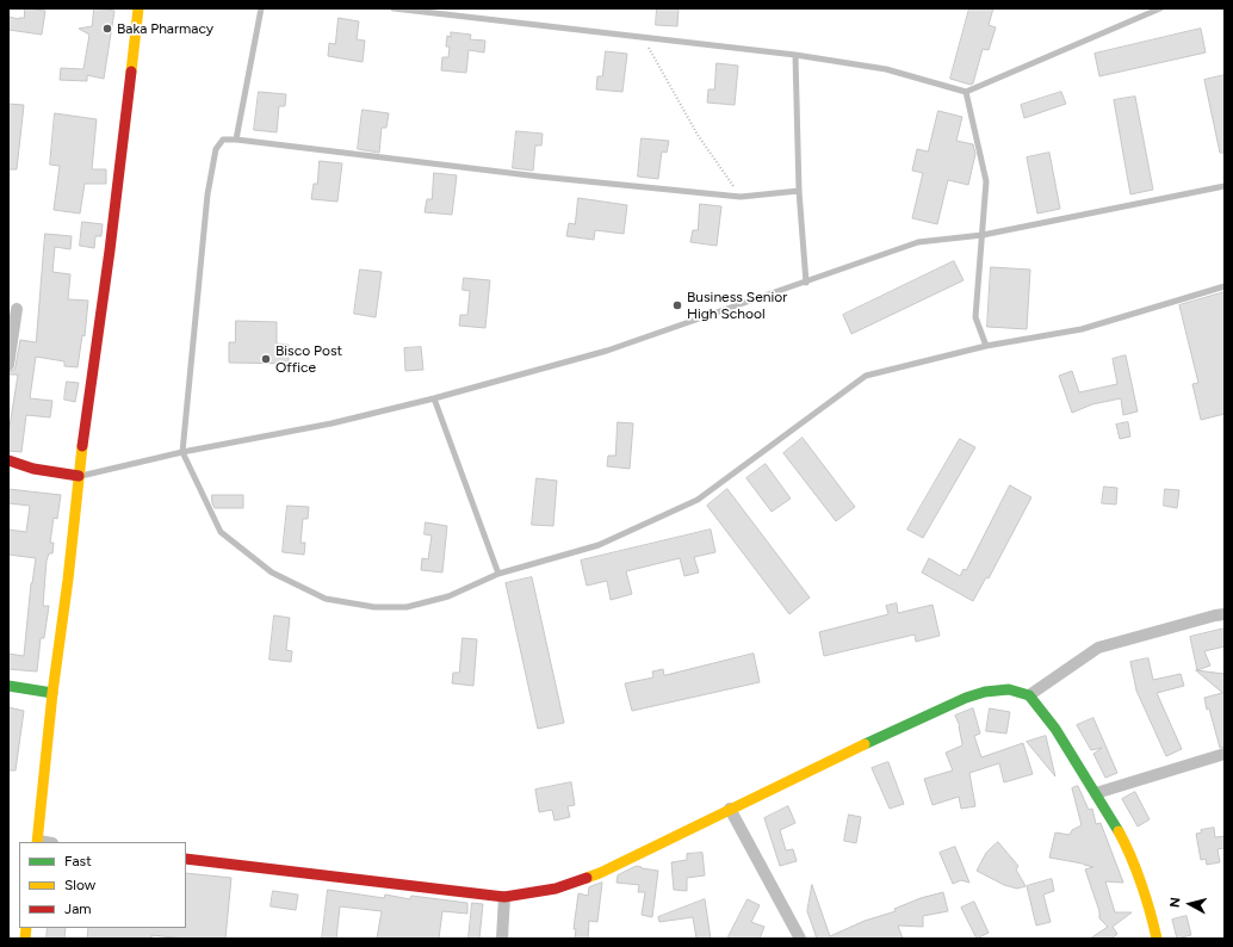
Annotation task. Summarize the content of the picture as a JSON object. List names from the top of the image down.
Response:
{
  "places": ["Baka Pharmacy", "Business Senior High School", "Bisco Post Office"],
  "legend": ["Fast", "Slow", "Jam"],
  "north": "left"
}
